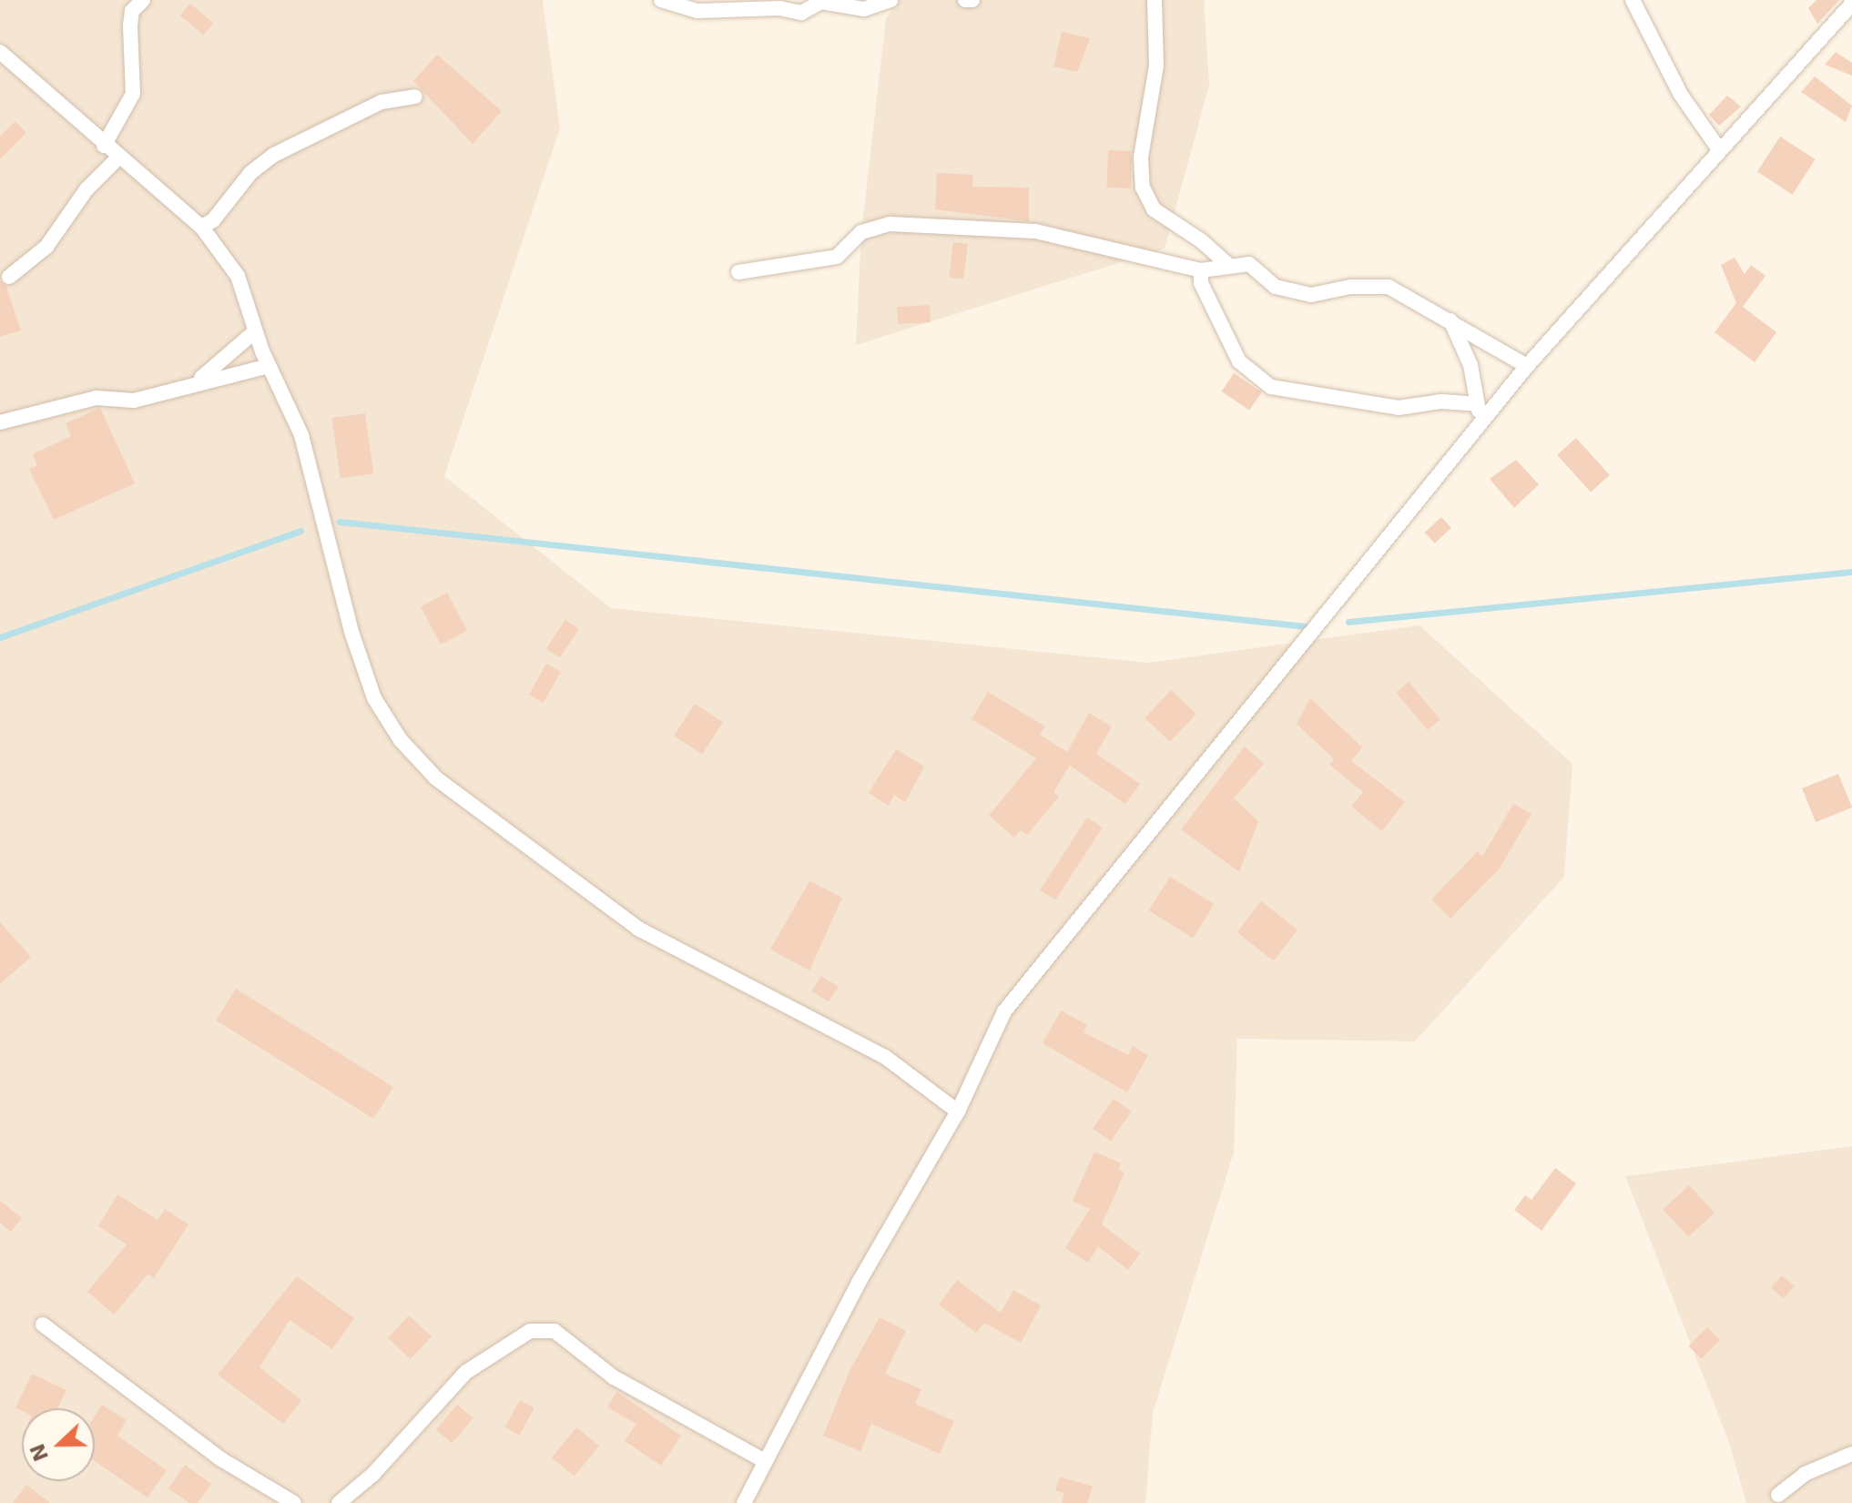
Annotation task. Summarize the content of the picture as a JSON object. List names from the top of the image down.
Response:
{
  "north": "left"
}
